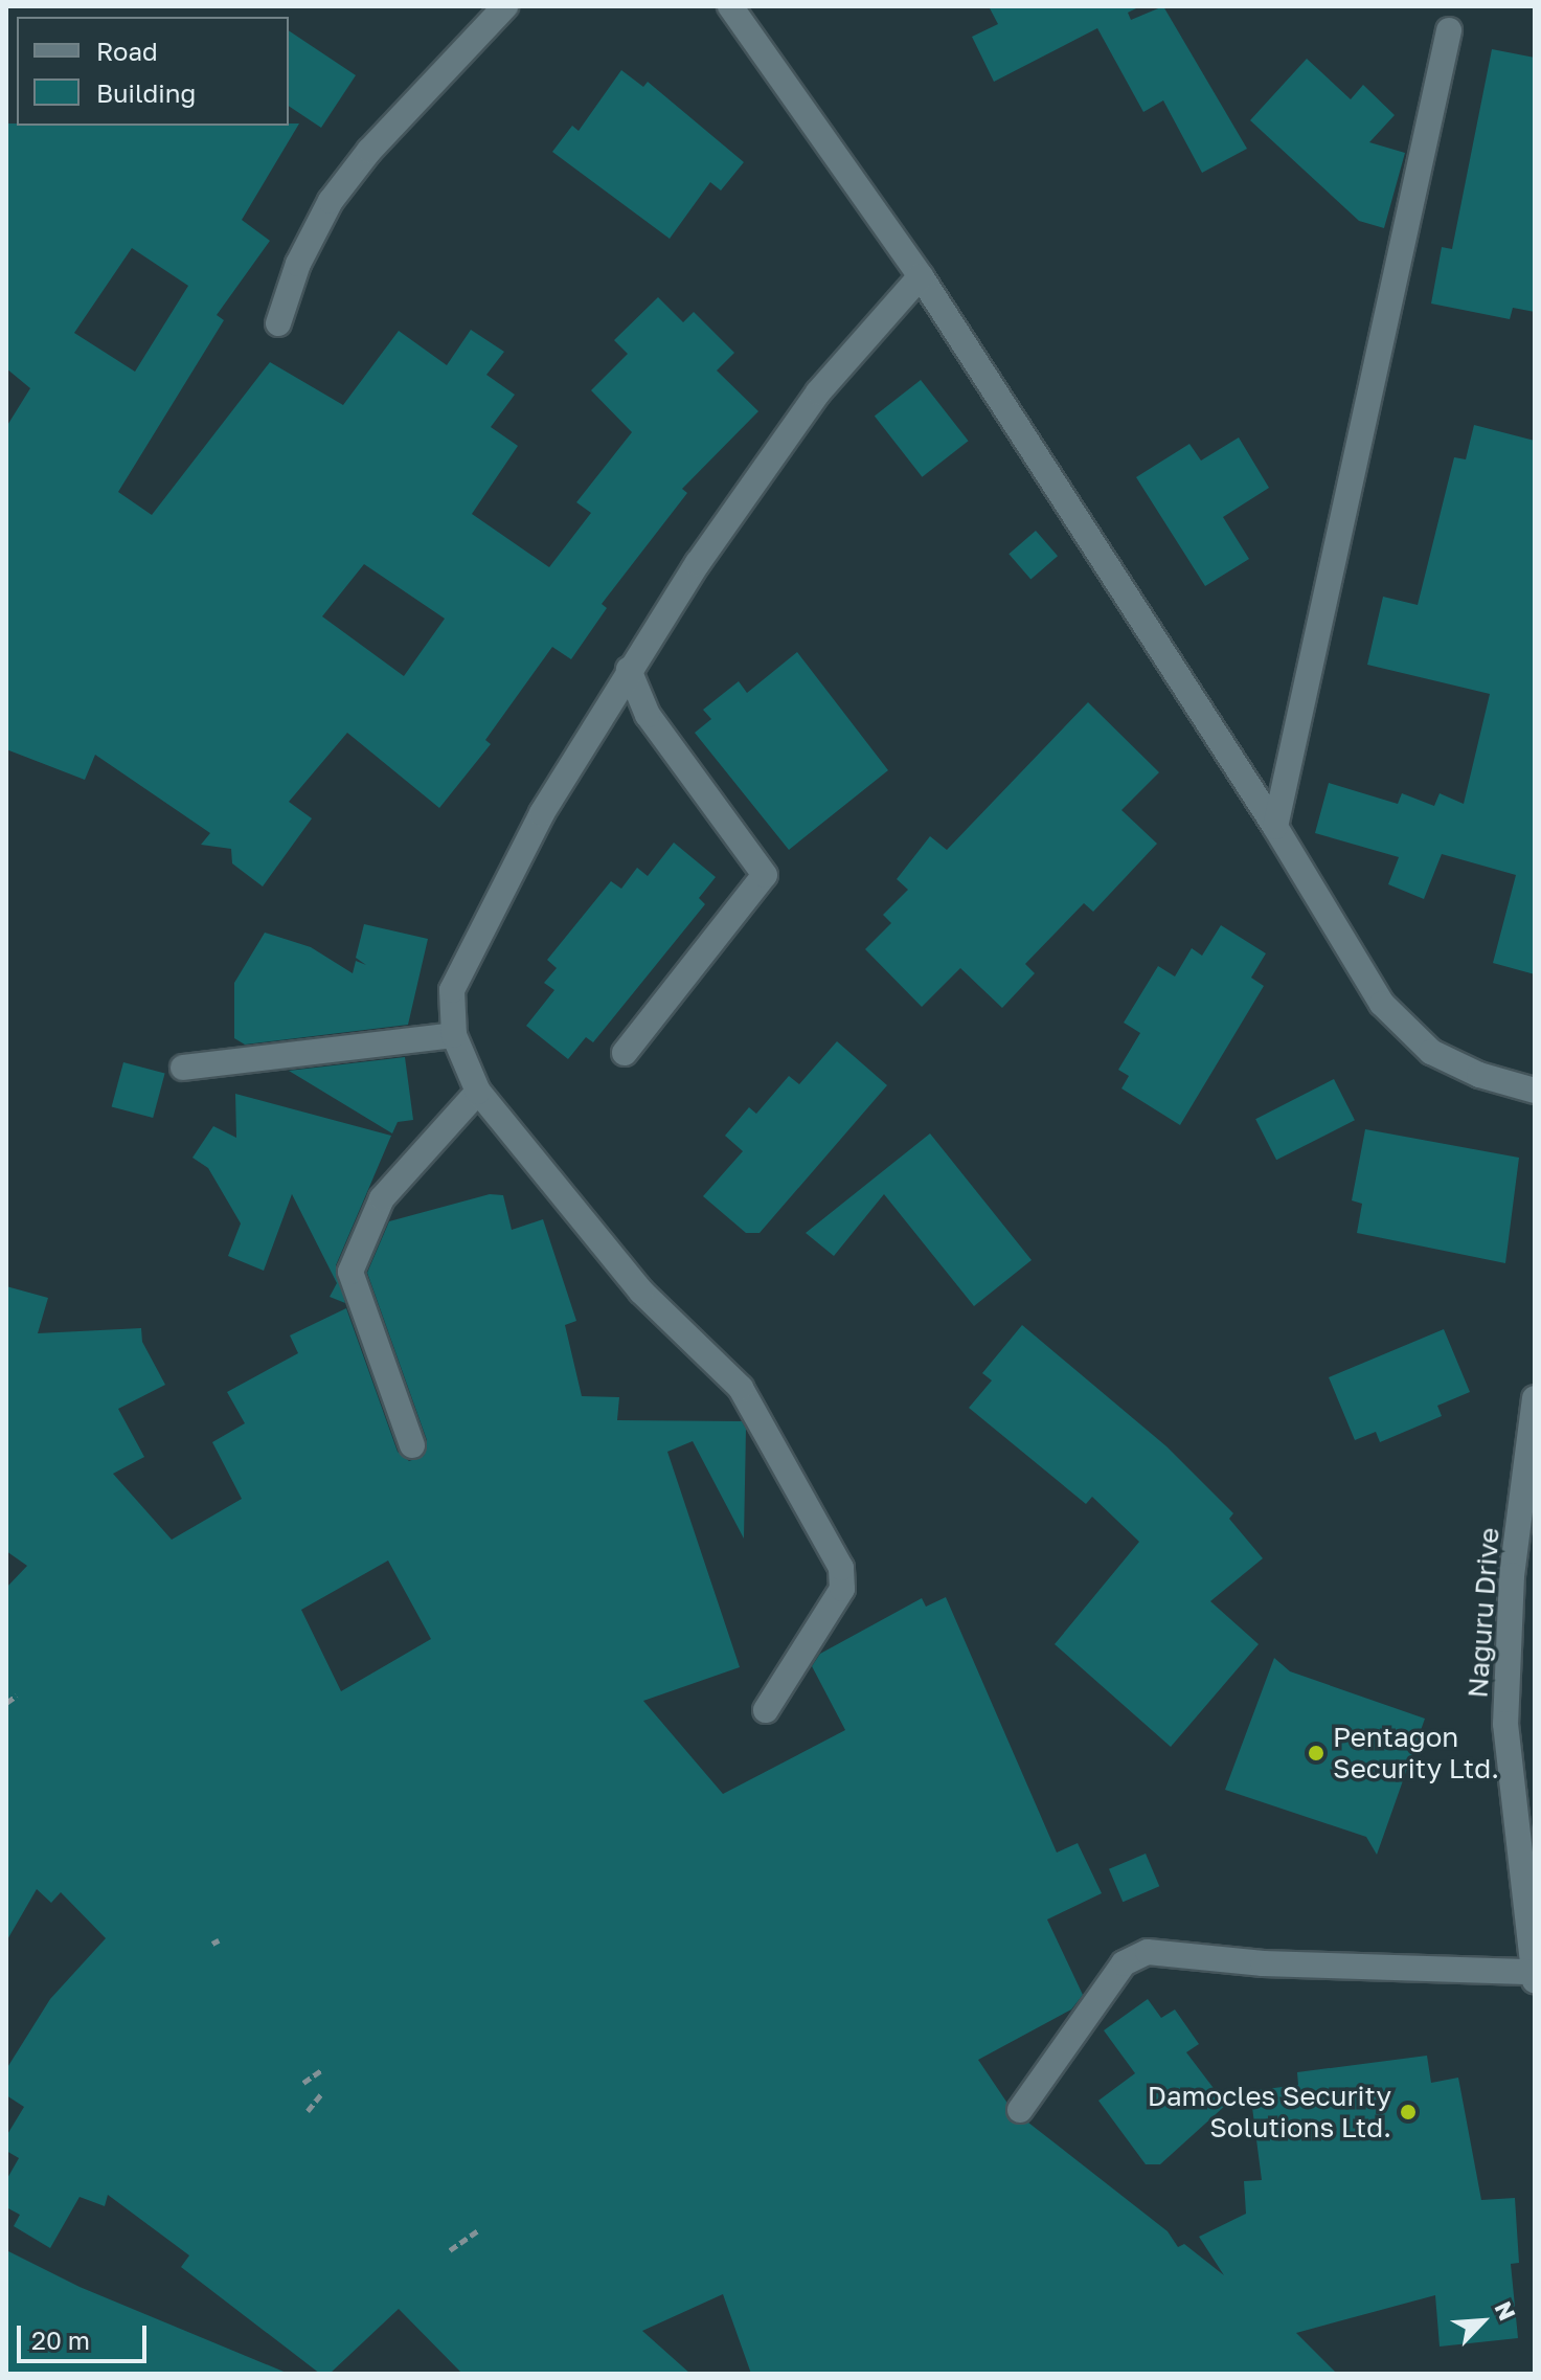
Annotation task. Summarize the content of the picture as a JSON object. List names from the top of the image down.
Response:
{
  "streets": {
    "street": ["Naguru Drive"]
  },
  "places": ["Pentagon Security Ltd.", "Damocles Security Solutions Ltd."],
  "legend": ["Road", "Building"],
  "scale_bar": "20 m",
  "north": "top right"
}
